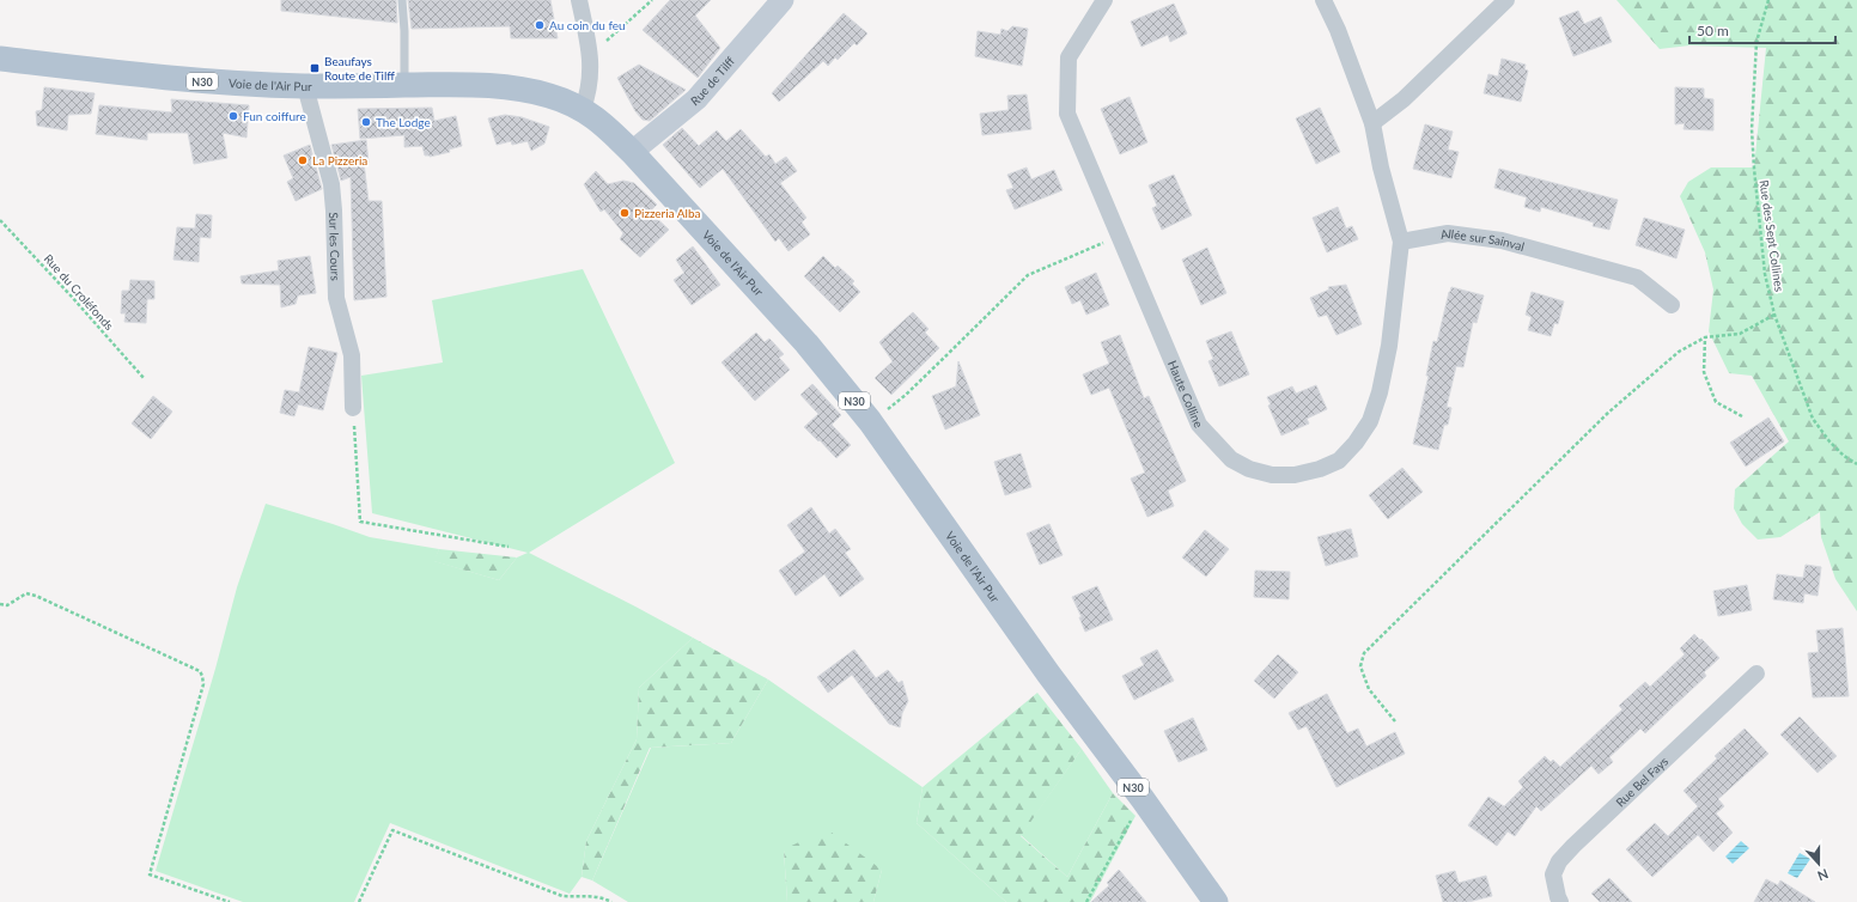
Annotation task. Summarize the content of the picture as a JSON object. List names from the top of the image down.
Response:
{
  "streets": {
    "main road": ["Rue de Tilff", "N30", "Voie de l'Air Pur"],
    "street": [
      "Allée sur Sainval",
      "Sur les Cours",
      "Haute Colline",
      "Rue Bel Fays"
    ],
    "path": ["Rue des Sept Collines", "Rue du Croléfonds"]
  },
  "crossings": [
    ["Rue de Tilff", "Voie de l'Air Pur"],
    ["Voie de l'Air Pur", "Sur les Cours"],
    ["Allée sur Sainval", "Haute Colline"]
  ],
  "places": {
    "other": [
      "Au coin du feu",
      "Fun coiffure",
      "The Lodge",
      "La Pizzeria",
      "Pizzeria Alba"
    ],
    "transit": ["Beaufays Route de Tilff"]
  },
  "scale_bar": "50 m",
  "north": "bottom"
}
